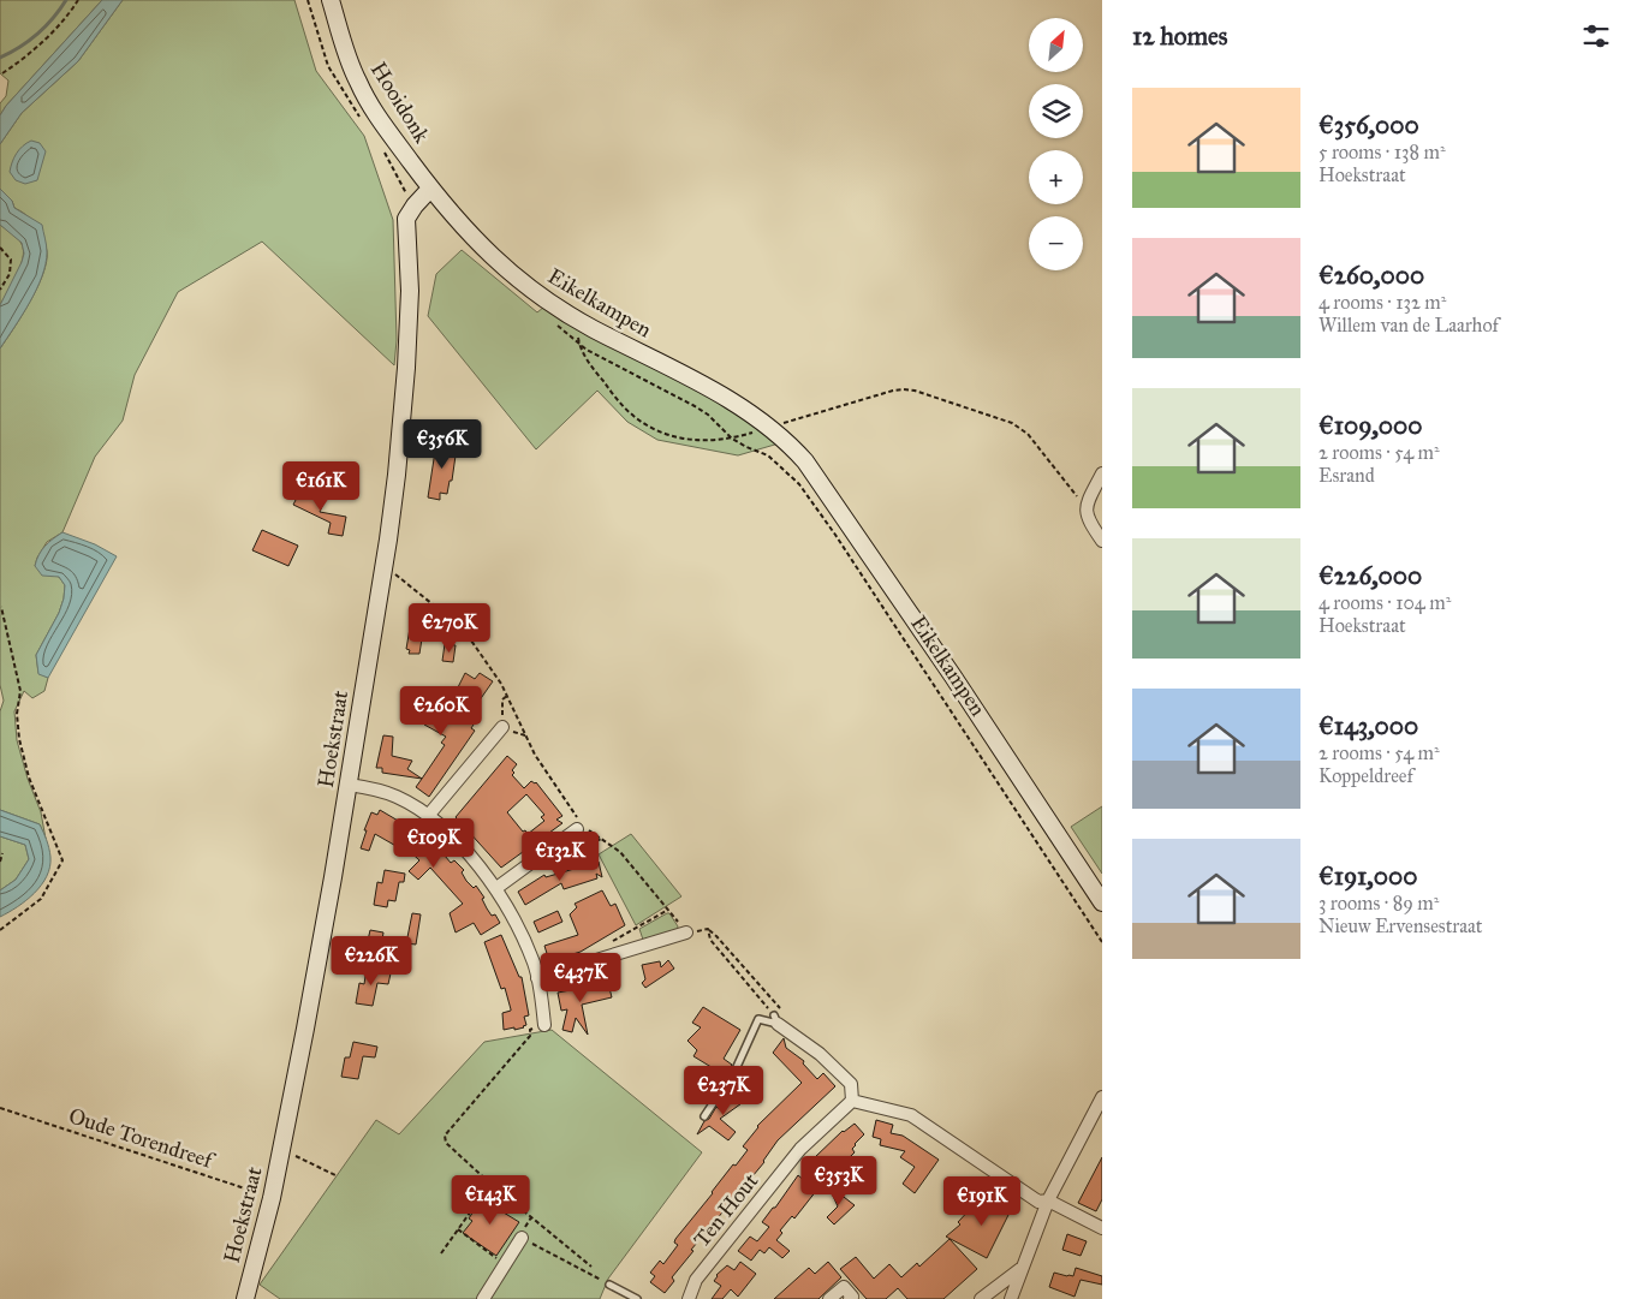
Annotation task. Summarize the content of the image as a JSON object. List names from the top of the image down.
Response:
{
  "streets": {
    "street": [
      "Hooidonk",
      "Eikelkampen",
      "Hoekstraat",
      "Ten Hout"
    ],
    "path": ["Oude Torendreef"]
  },
  "crossings": [
    ["Hooidonk", "Eikelkampen"],
    ["Hooidonk", "Hoekstraat"],
    ["Eikelkampen", "Hoekstraat"],
    ["Hoekstraat", "Oude Torendreef"]
  ],
  "north": "top right",
  "page": {
    "heading": "12 homes",
    "map_buttons": ["+", "−"],
    "list": [
      {
        "name": "€356,000",
        "note": "5 rooms · 138 m² · Hoekstraat"
      },
      {
        "name": "€260,000",
        "note": "4 rooms · 132 m² · Willem van de Laarhof"
      },
      {
        "name": "€109,000",
        "note": "2 rooms · 54 m² · Esrand"
      },
      {
        "name": "€226,000",
        "note": "4 rooms · 104 m² · Hoekstraat"
      },
      {
        "name": "€143,000",
        "note": "2 rooms · 54 m² · Koppeldreef"
      },
      {
        "name": "€191,000",
        "note": "3 rooms · 89 m² · Nieuw Ervensestraat"
      }
    ],
    "price": [
      "€356K",
      "€161K",
      "€270K",
      "€260K",
      "€109K",
      "€132K",
      "€226K",
      "€437K",
      "€237K",
      "€353K",
      "€143K",
      "€191K"
    ]
  }
}
